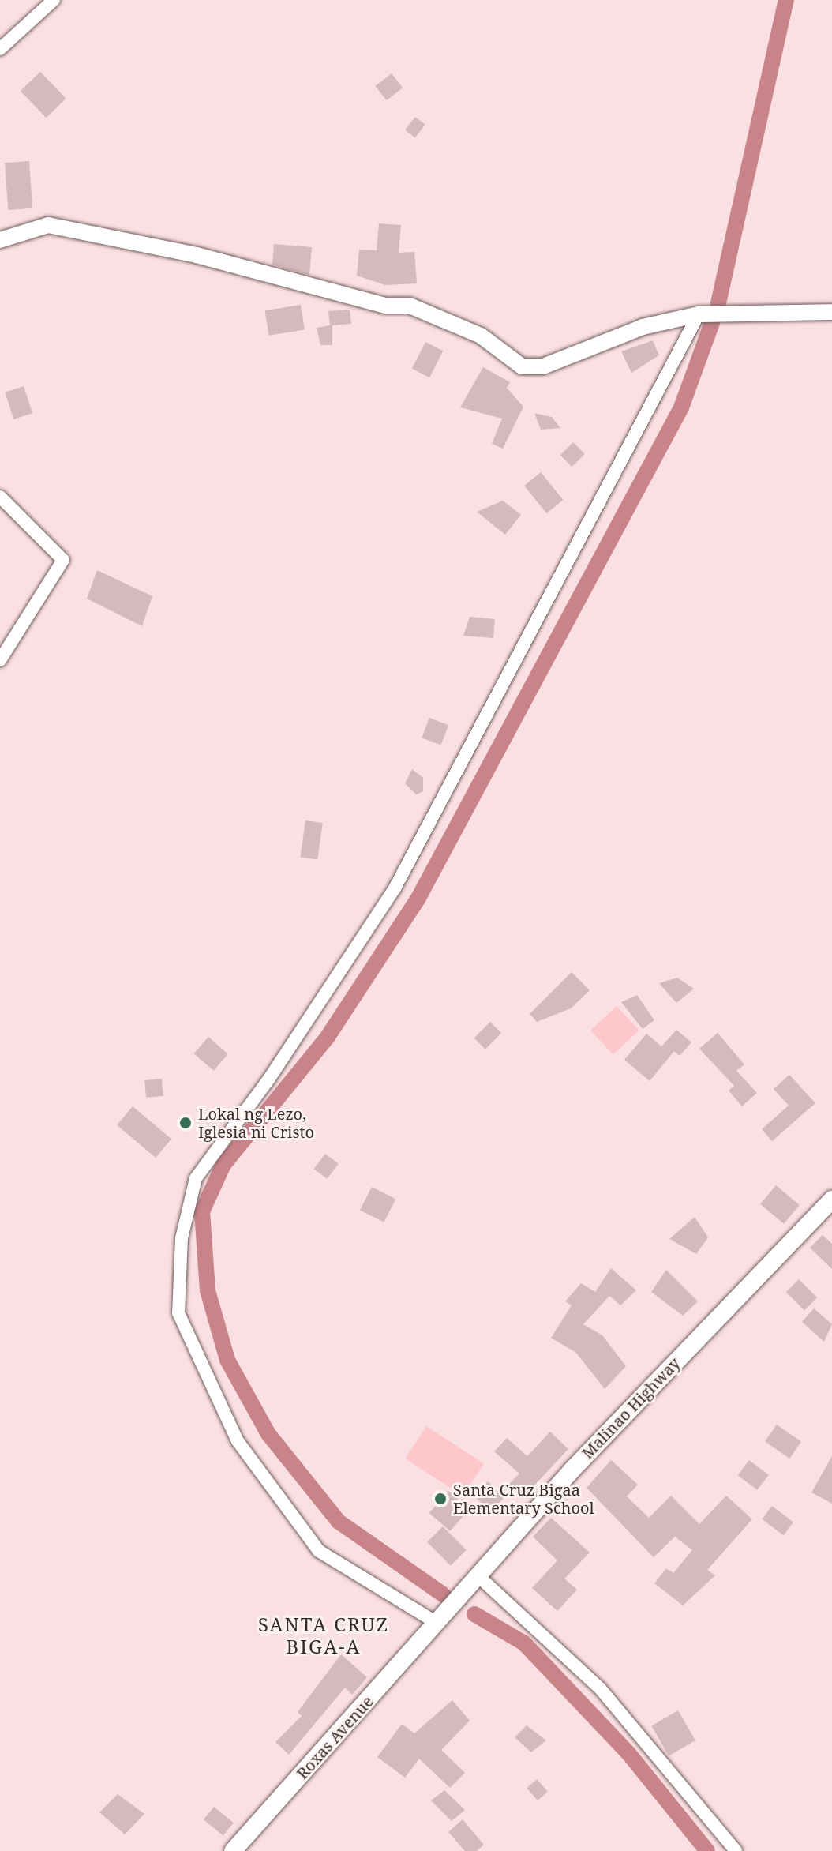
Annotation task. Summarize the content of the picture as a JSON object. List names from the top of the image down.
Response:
{
  "streets": {
    "main road": ["Malinao Highway", "Roxas Avenue"]
  },
  "crossings": [
    ["Malinao Highway", "Roxas Avenue"]
  ],
  "districts": ["SANTA CRUZ BIGA-A"],
  "places": ["Lokal ng Lezo, Iglesia ni Cristo", "Santa Cruz Bigaa Elementary School"]
}
